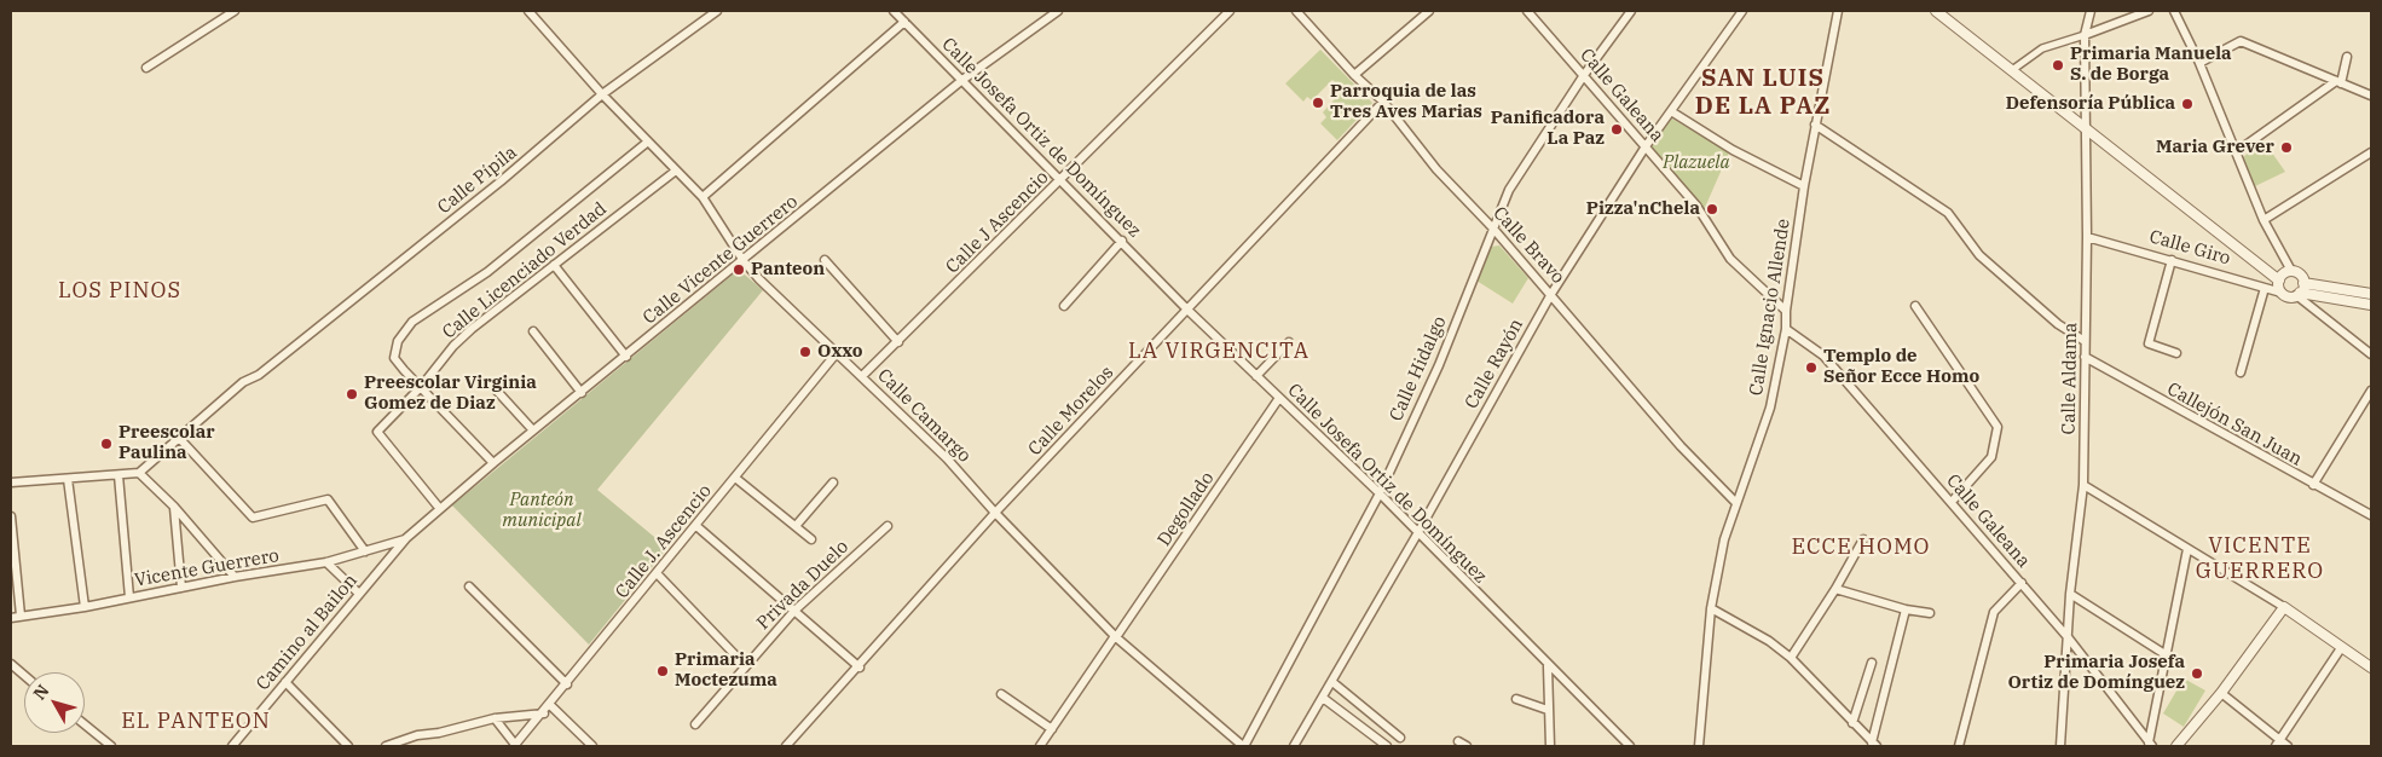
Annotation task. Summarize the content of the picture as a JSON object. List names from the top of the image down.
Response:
{
  "streets": {
    "street": [
      "Calle Galeana",
      "Calle Josefa Ortiz de Domínguez",
      "Calle Pípila",
      "Calle J Ascencio",
      "Calle Bravo",
      "Calle Giro",
      "Calle Vicente Guerrero",
      "Calle Licenciado Verdad",
      "Calle Ignacio Allende",
      "Calle Rayón",
      "Calle Hidalgo",
      "Calle Aldama",
      "Calle Morelos",
      "Calle Camargo",
      "Callejón San Juan",
      "Degollado",
      "Calle J. Ascencio",
      "Vicente Guerrero",
      "Privada Duelo",
      "Camino al Bailon"
    ]
  },
  "crossings": [
    ["Calle Galeana", "Calle Ignacio Allende"],
    ["Calle Galeana", "Calle Rayón"],
    ["Calle Galeana", "Calle Hidalgo"],
    ["Calle Galeana", "Calle Aldama"],
    ["Calle Josefa Ortiz de Domínguez", "Calle J Ascencio"],
    ["Calle Josefa Ortiz de Domínguez", "Calle Vicente Guerrero"],
    ["Calle Josefa Ortiz de Domínguez", "Calle Rayón"],
    ["Calle Josefa Ortiz de Domínguez", "Calle Hidalgo"],
    ["Calle Josefa Ortiz de Domínguez", "Calle Morelos"],
    ["Calle Josefa Ortiz de Domínguez", "Degollado"],
    ["Calle Pípila", "Calle Camargo"],
    ["Calle J Ascencio", "Calle Camargo"],
    ["Calle Bravo", "Calle Ignacio Allende"],
    ["Calle Bravo", "Calle Rayón"],
    ["Calle Bravo", "Calle Hidalgo"],
    ["Calle Bravo", "Calle Morelos"],
    ["Calle Giro", "Calle Aldama"],
    ["Calle Vicente Guerrero", "Calle Licenciado Verdad"],
    ["Calle Vicente Guerrero", "Calle Camargo"],
    ["Calle Vicente Guerrero", "Vicente Guerrero"],
    ["Calle Vicente Guerrero", "Camino al Bailon"],
    ["Calle Licenciado Verdad", "Calle Camargo"],
    ["Calle Hidalgo", "Calle Camargo"],
    ["Calle Aldama", "Callejón San Juan"],
    ["Calle Morelos", "Calle Camargo"],
    ["Calle Camargo", "Degollado"],
    ["Calle Camargo", "Calle J. Ascencio"],
    ["Vicente Guerrero", "Camino al Bailon"]
  ],
  "districts": [
    "SAN LUIS DE LA PAZ",
    "LOS PINOS",
    "LA VIRGENCITA",
    "VICENTE GUERRERO",
    "ECCE HOMO",
    "EL PANTEON"
  ],
  "parks": ["Plazuela", "Panteón municipal"],
  "places": [
    "Primaria Manuela S. de Borga",
    "Parroquia de las Tres Aves Marias",
    "Defensoría Pública",
    "Panificadora La Paz",
    "Maria Grever",
    "Pizza'nChela",
    "Panteon",
    "Oxxo",
    "Templo de Señor Ecce Homo",
    "Preescolar Virginia Gomez de Diaz",
    "Preescolar Paulina",
    "Primaria Moctezuma",
    "Primaria Josefa Ortiz de Domínguez"
  ],
  "north": "top left"
}
